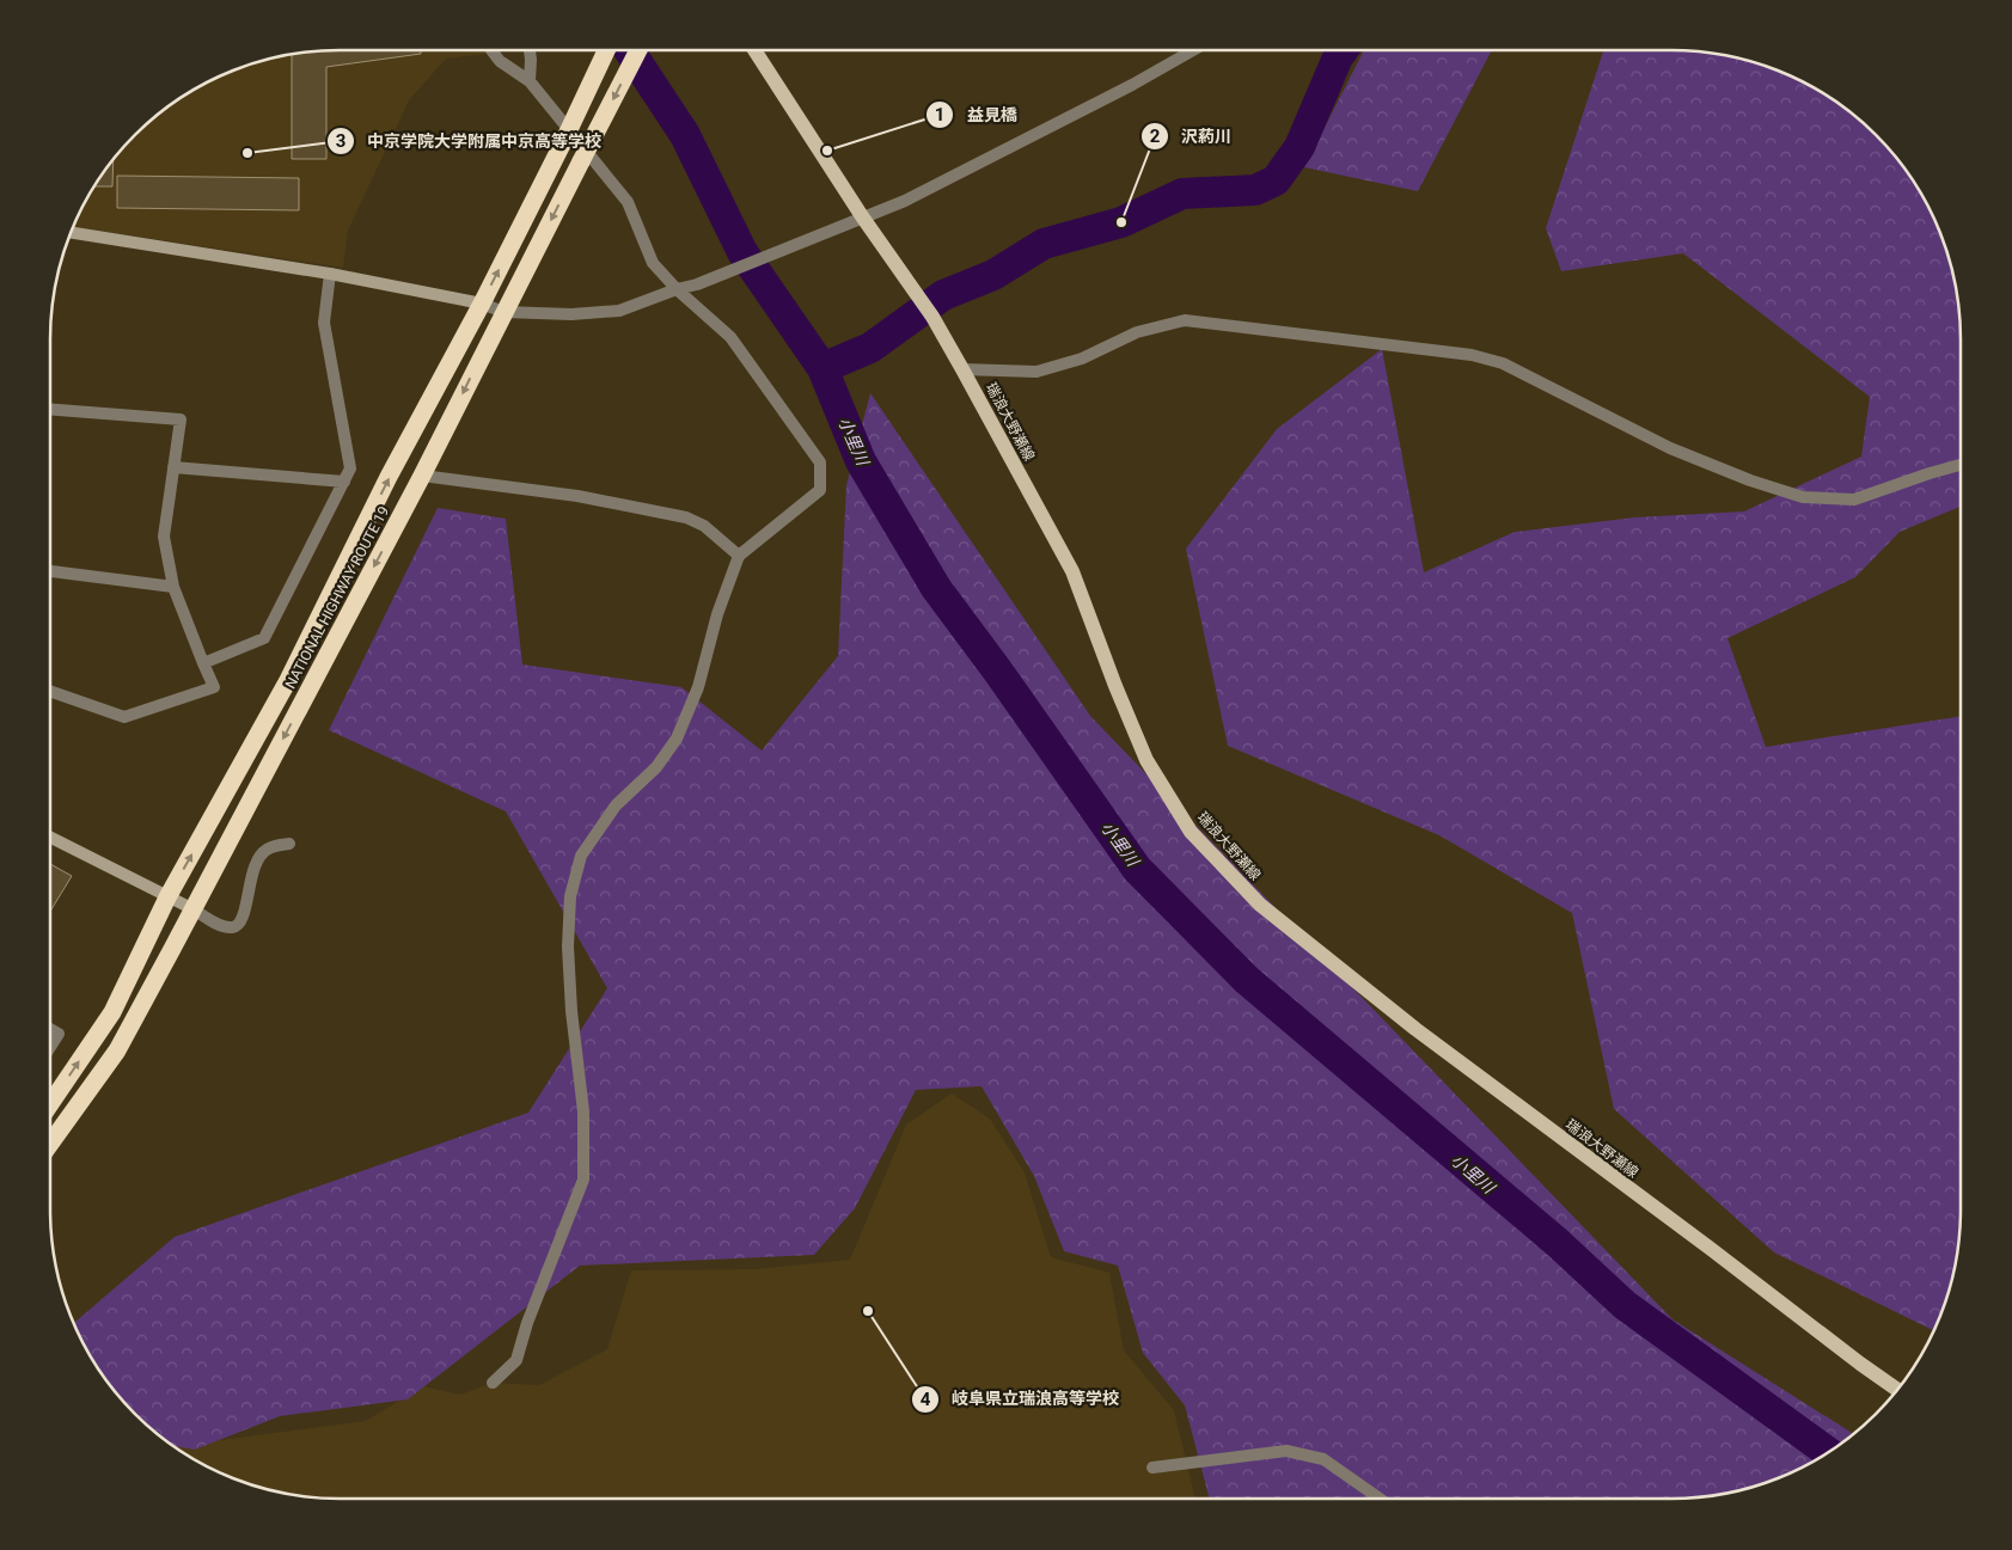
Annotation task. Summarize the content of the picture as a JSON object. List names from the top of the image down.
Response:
{
  "streets": {
    "highway": ["NATIONAL HIGHWAY ROUTE 19"],
    "main road": ["瑞浪大野瀬線"]
  },
  "water": ["小里川"],
  "places": [
    "益見橋",
    "中京学院大学附属中京高等学校",
    "沢葯川",
    "岐阜県立瑞浪高等学校"
  ]
}
